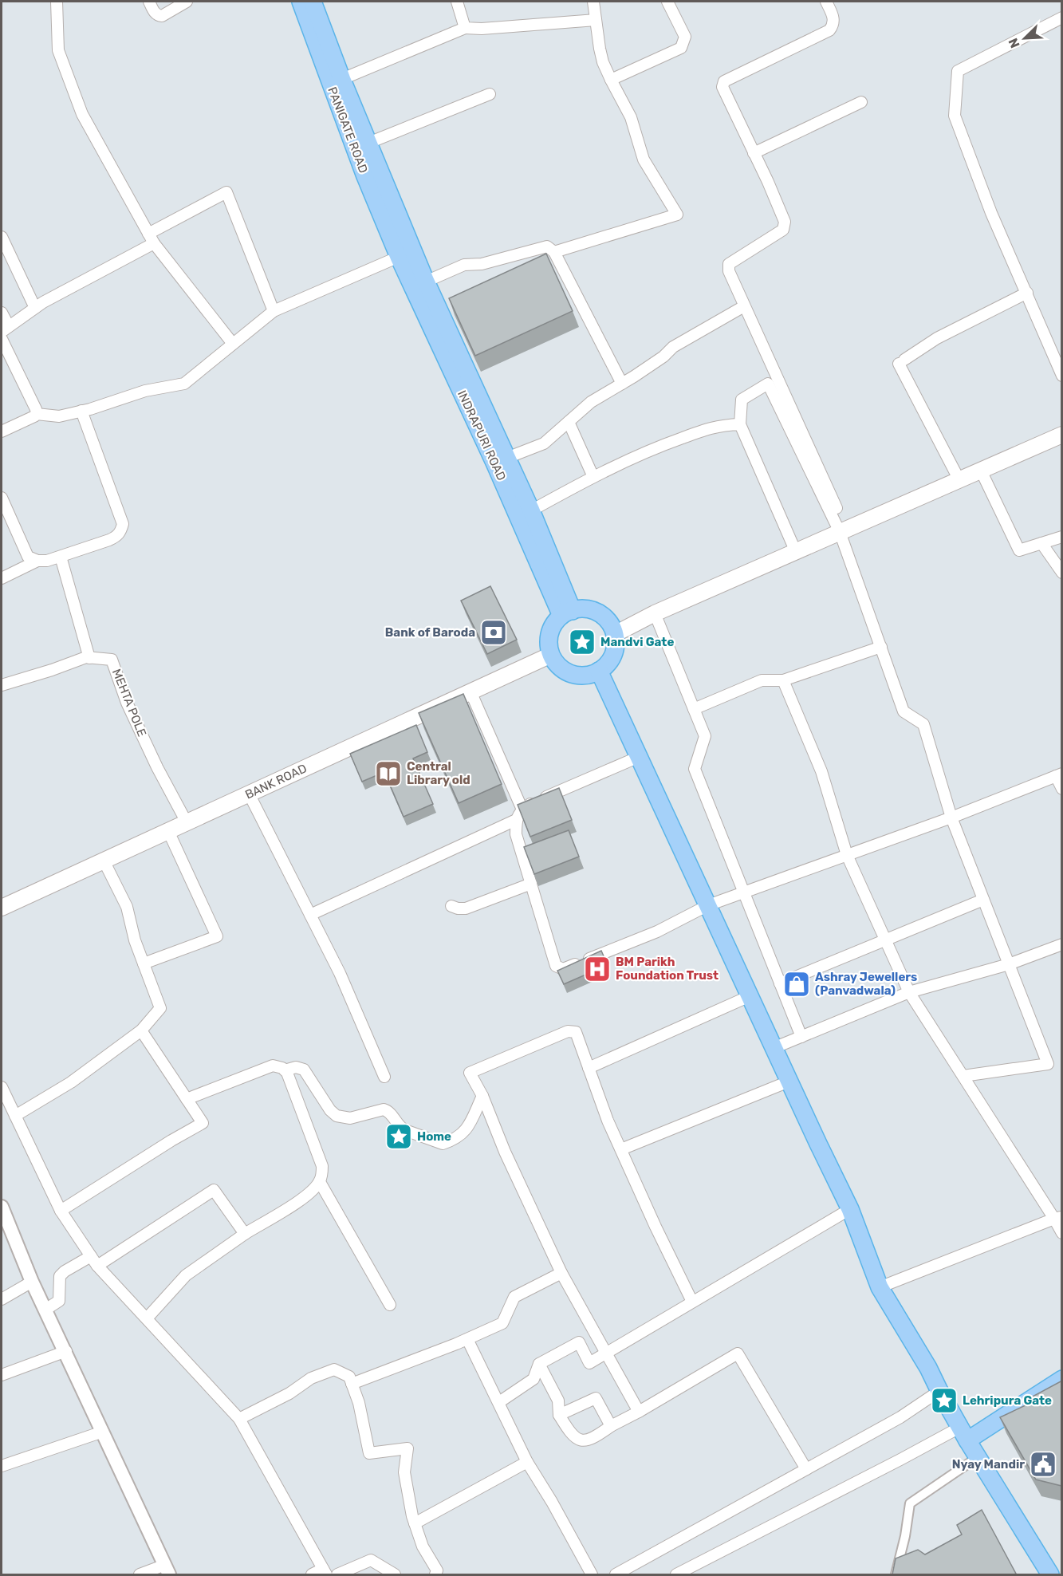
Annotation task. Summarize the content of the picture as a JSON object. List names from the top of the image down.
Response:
{
  "streets": {
    "main road": ["PANIGATE ROAD", "INDRAPURI ROAD", "BANK ROAD"],
    "street": ["MEHTA POLE"]
  },
  "crossings": [
    ["PANIGATE ROAD", "INDRAPURI ROAD"],
    ["INDRAPURI ROAD", "BANK ROAD"],
    ["MEHTA POLE", "BANK ROAD"]
  ],
  "places": {
    "bank": ["Bank of Baroda"],
    "place": ["Mandvi Gate", "Home", "Lehripura Gate"],
    "library": ["Central Library old"],
    "hospital": ["BM Parikh Foundation Trust"],
    "shop": ["Ashray Jewellers (Panvadwala)"],
    "public building": ["Nyay Mandir"]
  },
  "north": "bottom left"
}
